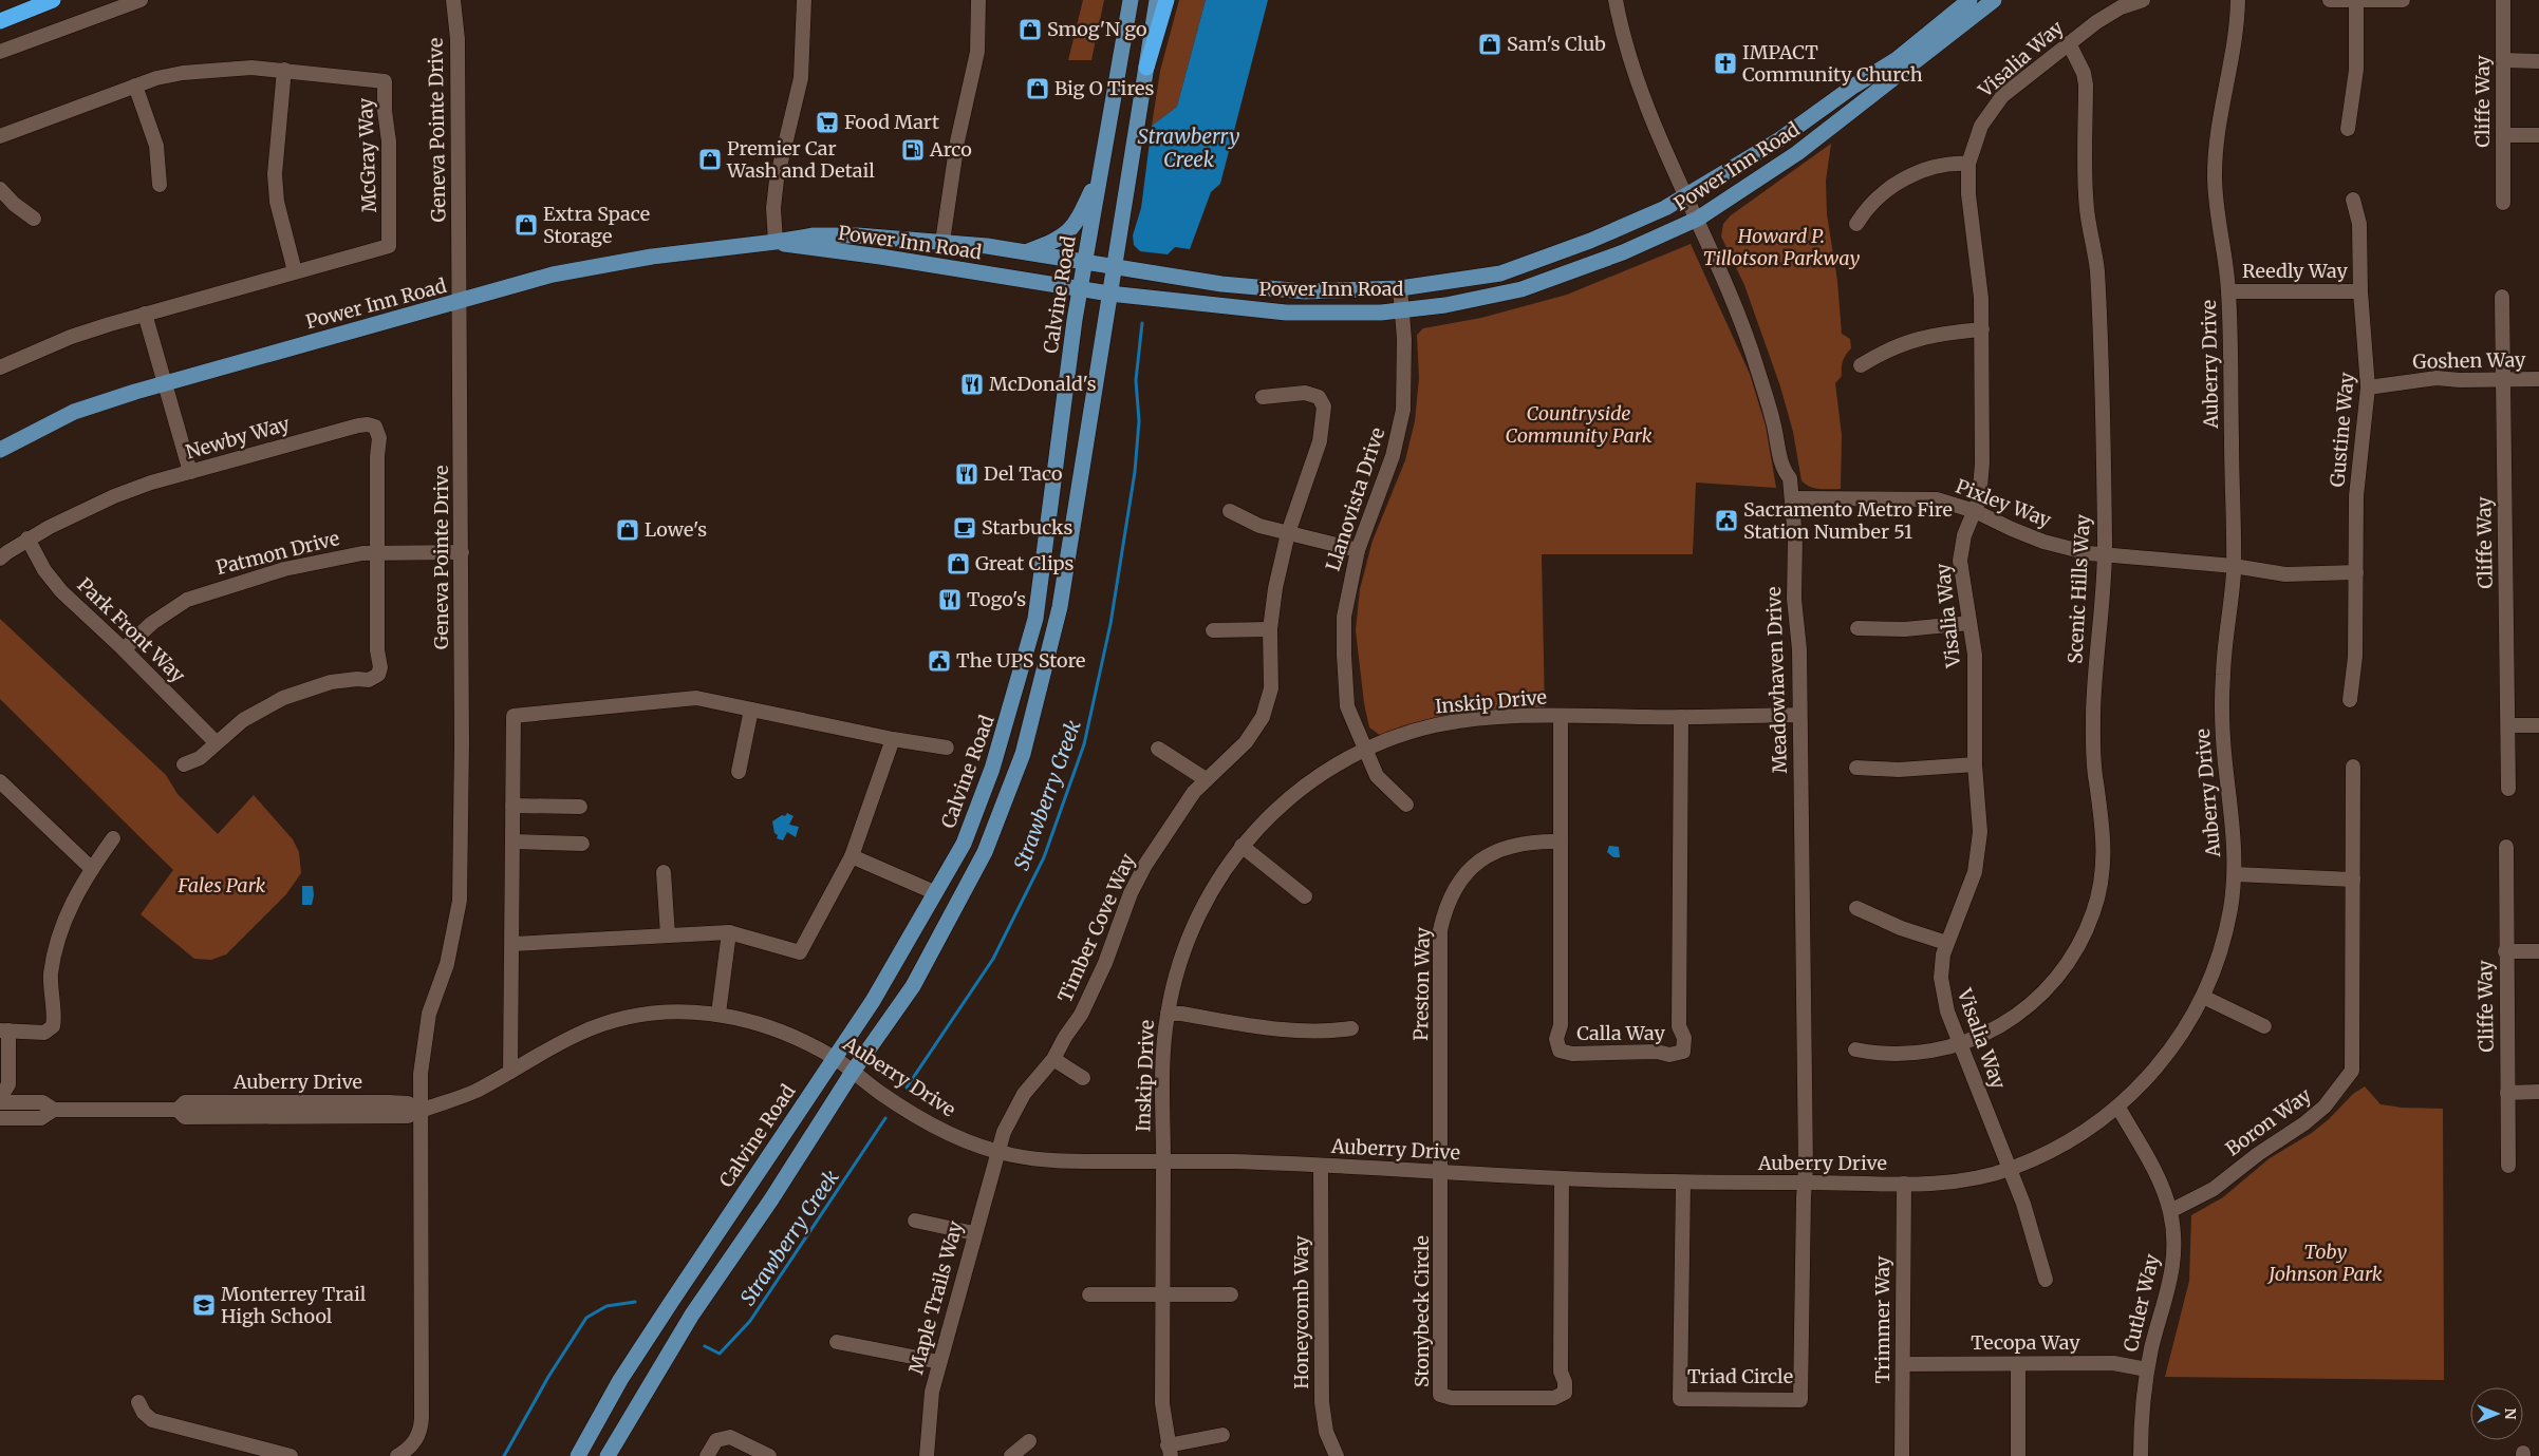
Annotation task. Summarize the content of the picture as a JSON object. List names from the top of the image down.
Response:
{
  "streets": {
    "main road": ["Power Inn Road", "Calvine Road"],
    "street": [
      "Visalia Way",
      "Cliffe Way",
      "Geneva Pointe Drive",
      "McGray Way",
      "Reedly Way",
      "Goshen Way",
      "Auberry Drive",
      "Gustine Way",
      "Newby Way",
      "Llanovista Drive",
      "Pixley Way",
      "Patmon Drive",
      "Scenic Hills Way",
      "Park Front Way",
      "Meadowhaven Drive",
      "Inskip Drive",
      "Timber Cove Way",
      "Preston Way",
      "Calla Way",
      "Boron Way",
      "Maple Trails Way",
      "Cutler Way",
      "Stonybeck Circle",
      "Honeycomb Way",
      "Trimmer Way",
      "Tecopa Way",
      "Triad Circle"
    ]
  },
  "crossings": [
    ["Visalia Way", "Auberry Drive"],
    ["Visalia Way", "Pixley Way"],
    ["Visalia Way", "Scenic Hills Way"],
    ["Cliffe Way", "Goshen Way"],
    ["Geneva Pointe Drive", "Power Inn Road"],
    ["Geneva Pointe Drive", "Auberry Drive"],
    ["Geneva Pointe Drive", "Patmon Drive"],
    ["Power Inn Road", "Calvine Road"],
    ["Power Inn Road", "Llanovista Drive"],
    ["Power Inn Road", "Meadowhaven Drive"],
    ["Reedly Way", "Auberry Drive"],
    ["Reedly Way", "Gustine Way"],
    ["Calvine Road", "Auberry Drive"],
    ["Goshen Way", "Gustine Way"],
    ["Auberry Drive", "Pixley Way"],
    ["Auberry Drive", "Meadowhaven Drive"],
    ["Auberry Drive", "Inskip Drive"],
    ["Auberry Drive", "Timber Cove Way"],
    ["Auberry Drive", "Preston Way"],
    ["Auberry Drive", "Maple Trails Way"],
    ["Auberry Drive", "Cutler Way"],
    ["Auberry Drive", "Stonybeck Circle"],
    ["Auberry Drive", "Honeycomb Way"],
    ["Auberry Drive", "Trimmer Way"],
    ["Auberry Drive", "Triad Circle"],
    ["Gustine Way", "Pixley Way"],
    ["Newby Way", "Patmon Drive"],
    ["Newby Way", "Park Front Way"],
    ["Llanovista Drive", "Inskip Drive"],
    ["Pixley Way", "Scenic Hills Way"],
    ["Pixley Way", "Meadowhaven Drive"],
    ["Patmon Drive", "Park Front Way"],
    ["Meadowhaven Drive", "Inskip Drive"],
    ["Meadowhaven Drive", "Triad Circle"],
    ["Inskip Drive", "Calla Way"],
    ["Timber Cove Way", "Maple Trails Way"],
    ["Preston Way", "Calla Way"],
    ["Preston Way", "Stonybeck Circle"],
    ["Boron Way", "Cutler Way"],
    ["Cutler Way", "Tecopa Way"],
    ["Trimmer Way", "Tecopa Way"]
  ],
  "water": ["Strawberry Creek"],
  "parks": [
    "Howard P. Tillotson Parkway",
    "Countryside Community Park",
    "Fales Park",
    "Toby Johnson Park"
  ],
  "places": {
    "shop": [
      "Smog'N go",
      "Sam's Club",
      "Big O Tires",
      "Premier Car Wash and Detail",
      "Extra Space Storage",
      "Lowe's",
      "Great Clips"
    ],
    "church": ["IMPACT Community Church"],
    "supermarket": ["Food Mart"],
    "fuel station": ["Arco"],
    "restaurant": ["McDonald's", "Del Taco", "Togo's"],
    "public building": ["Sacramento Metro Fire Station Number 51", "The UPS Store"],
    "cafe": ["Starbucks"],
    "school or university": ["Monterrey Trail High School"]
  },
  "north": "right"
}
